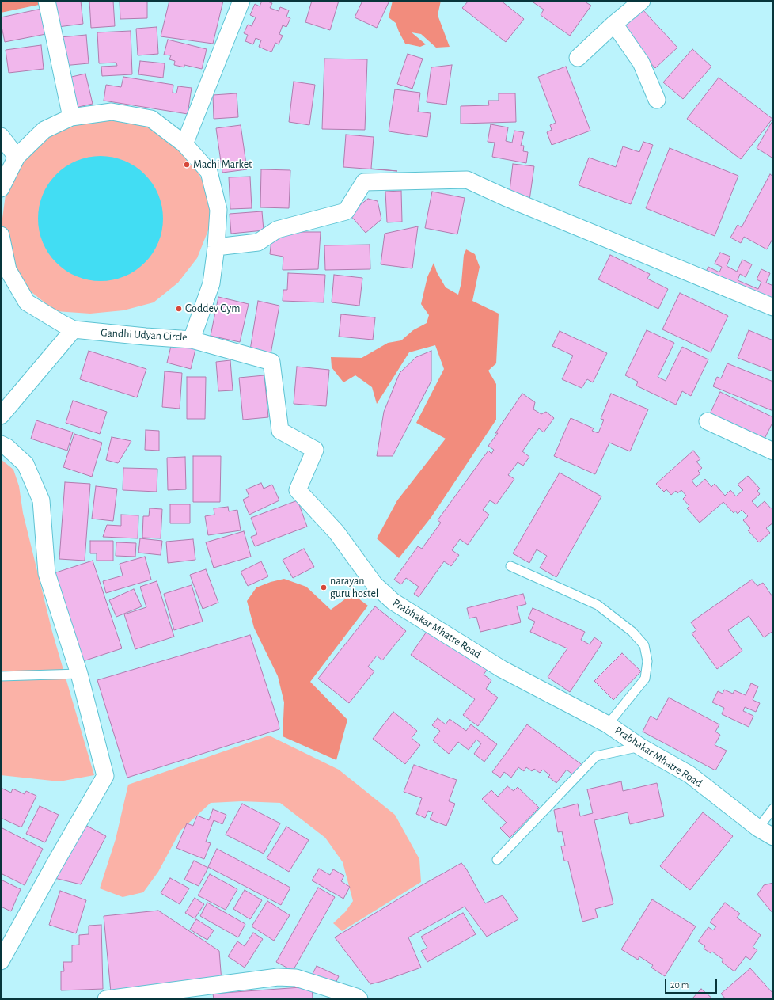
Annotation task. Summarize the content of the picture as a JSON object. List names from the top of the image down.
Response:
{
  "streets": {
    "street": ["Gandhi Udyan Circle", "Prabhakar Mhatre Road"]
  },
  "crossings": [
    ["Gandhi Udyan Circle", "Prabhakar Mhatre Road"]
  ],
  "places": ["Machi Market", "Goddev Gym", "narayan guru hostel"],
  "scale_bar": "20 m"
}
